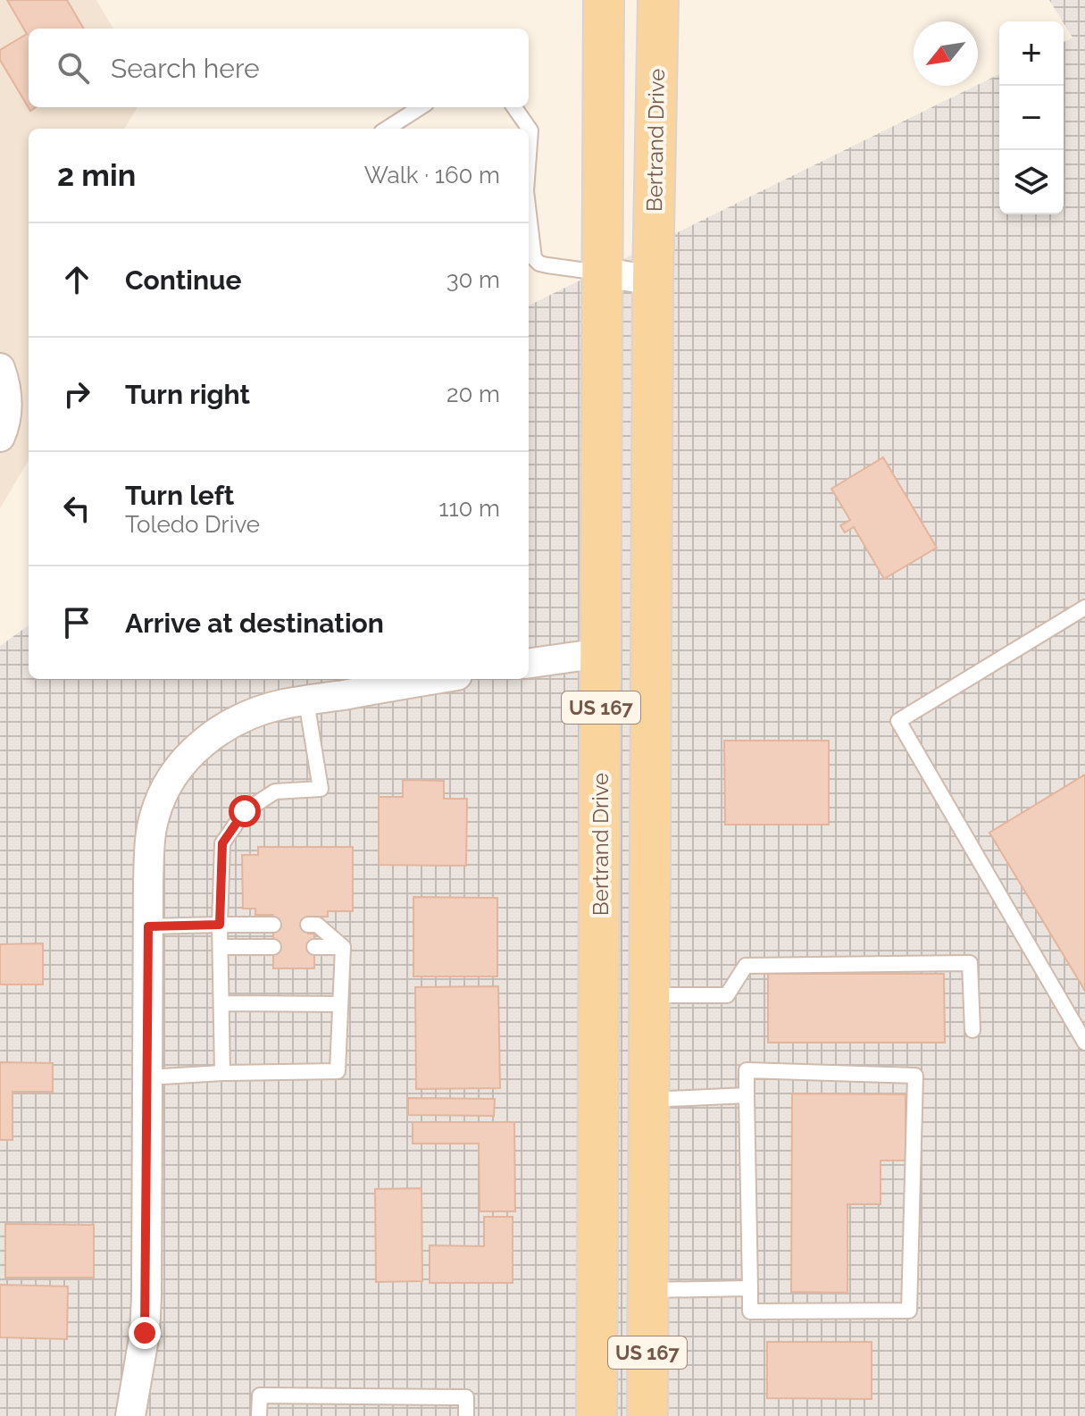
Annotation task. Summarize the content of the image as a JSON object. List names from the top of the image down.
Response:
{
  "streets": {
    "main road": ["Bertrand Drive", "US 167"]
  },
  "north": "bottom left",
  "page": {
    "map_buttons": ["+", "−"],
    "search": "Search here",
    "heading": ["2 min", "Walk · 160 m"],
    "list": [
      ["Continue", "30 m"],
      ["Turn right", "20 m"],
      ["Turn left", "Toledo Drive", "110 m"],
      "Arrive at destination"
    ]
  }
}
